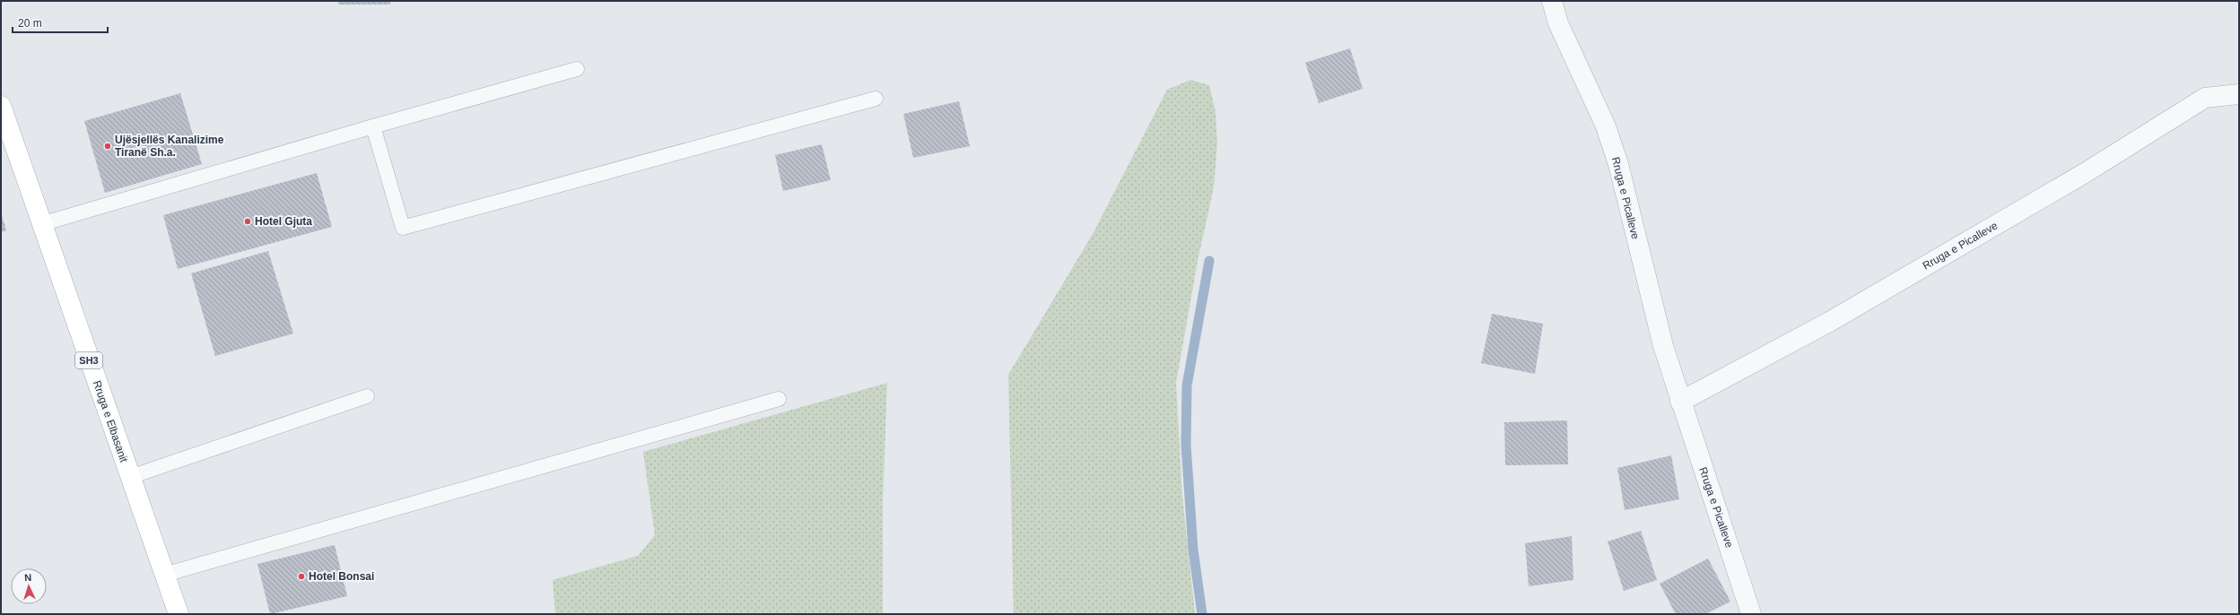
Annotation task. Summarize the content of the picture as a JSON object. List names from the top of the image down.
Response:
{
  "streets": {
    "main road": ["SH3", "Rruga e Elbasanit"],
    "street": ["Rruga e Picalleve"]
  },
  "places": ["Ujësjellës Kanalizime Tiranë Sh.a.", "Hotel Gjuta", "Hotel Bonsai"],
  "scale_bar": "20 m",
  "north": "top"
}
